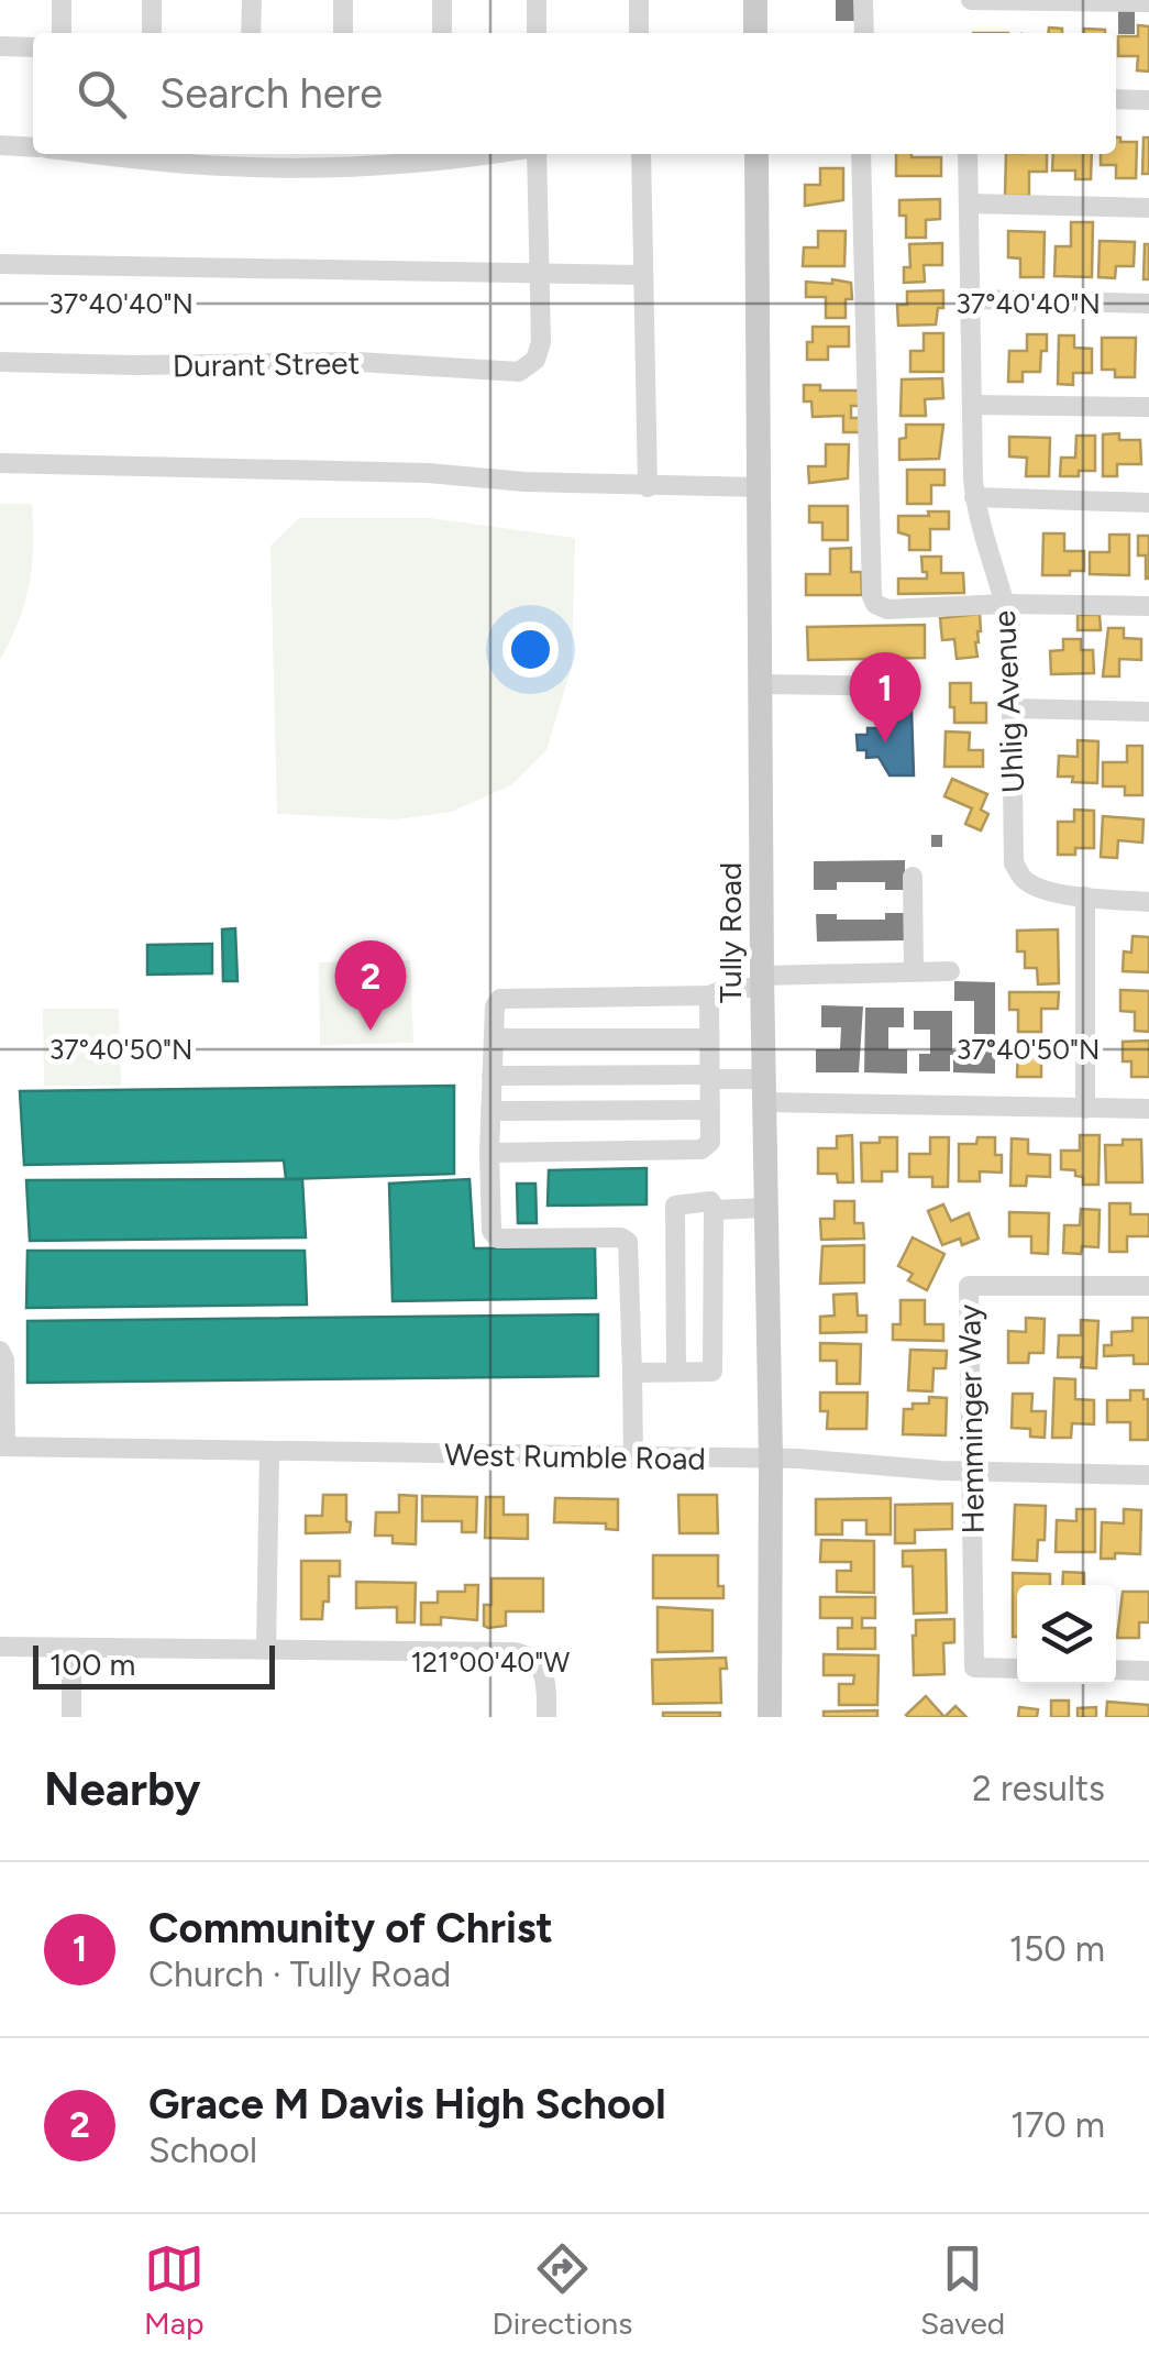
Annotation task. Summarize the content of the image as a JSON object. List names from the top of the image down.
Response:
{
  "streets": {
    "main road": ["Tully Road"],
    "street": [
      "Durant Street",
      "Uhlig Avenue",
      "Hemminger Way",
      "West Rumble Road"
    ]
  },
  "crossings": [
    ["Tully Road", "West Rumble Road"],
    ["Hemminger Way", "West Rumble Road"]
  ],
  "scale_bar": "100 m",
  "page": {
    "search": "Search here",
    "pins": ["1", "2"],
    "scale": "100 m",
    "heading": ["Nearby", "2 results"],
    "list": [
      {
        "mark": "1",
        "name": "Community of Christ",
        "note": "Church · Tully Road",
        "value": "150 m"
      },
      {
        "mark": "2",
        "name": "Grace M Davis High School",
        "note": "School",
        "value": "170 m"
      }
    ],
    "nav": ["Map", "Directions", "Saved"]
  },
  "coordinates": ["37°40'40\"N", "37°40'50\"N", "121°00'40\"W"]
}
